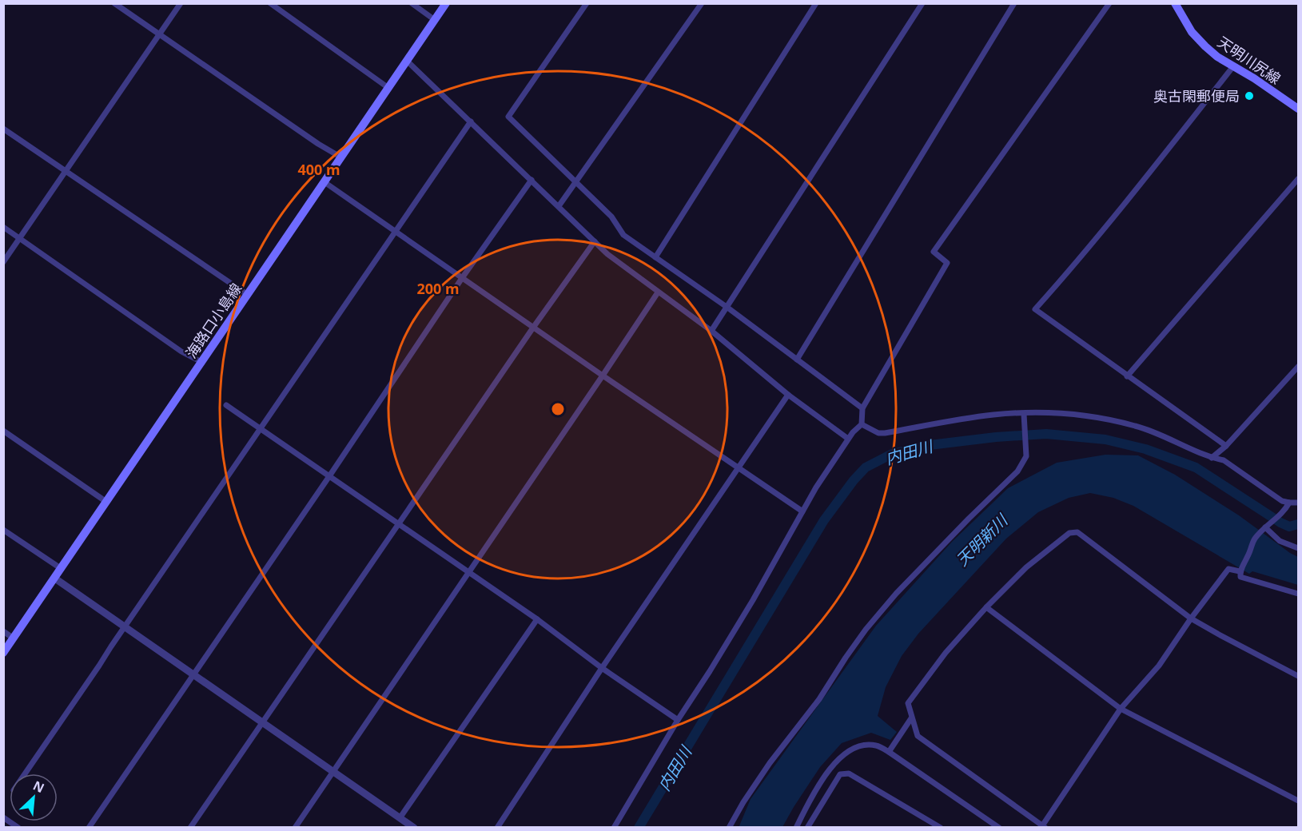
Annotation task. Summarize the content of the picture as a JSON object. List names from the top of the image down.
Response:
{
  "streets": {
    "main road": ["天明川尻線", "海路口小島線"]
  },
  "water": ["内田川", "天明新川"],
  "places": ["奥古閑郵便局"],
  "north": "top right",
  "rings": ["400 m", "200 m"]
}
